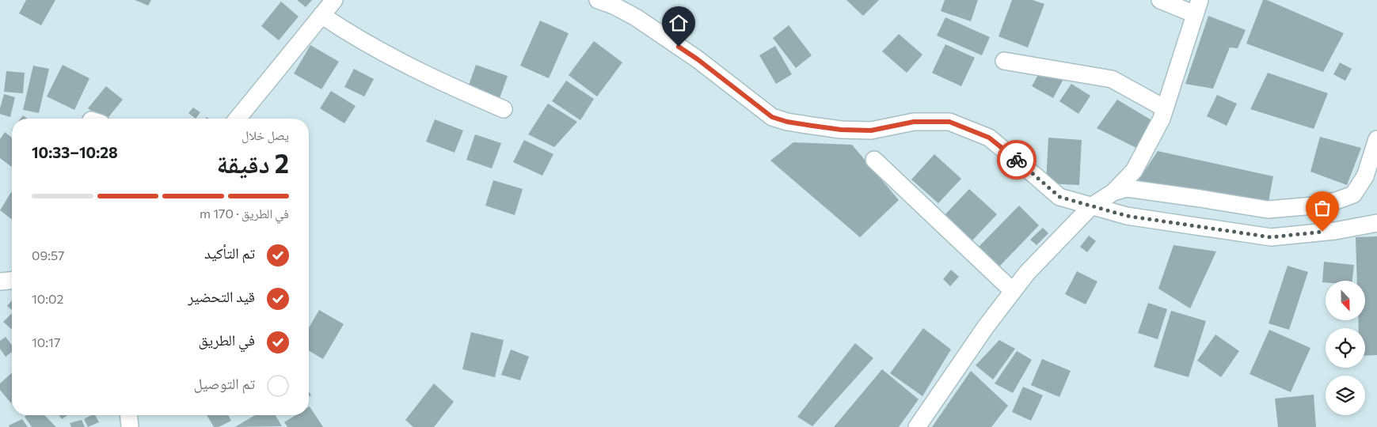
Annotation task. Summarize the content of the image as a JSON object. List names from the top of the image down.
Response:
{
  "north": "bottom",
  "page": {
    "heading": ["2 دقيقة", "يصل خلال", "10:28–10:33"],
    "bar": "في الطريق · 170 m",
    "list": [
      ["تم التأكيد", "09:57"],
      ["قيد التحضير", "10:02"],
      ["في الطريق", "10:17"],
      "تم التوصيل"
    ]
  }
}
